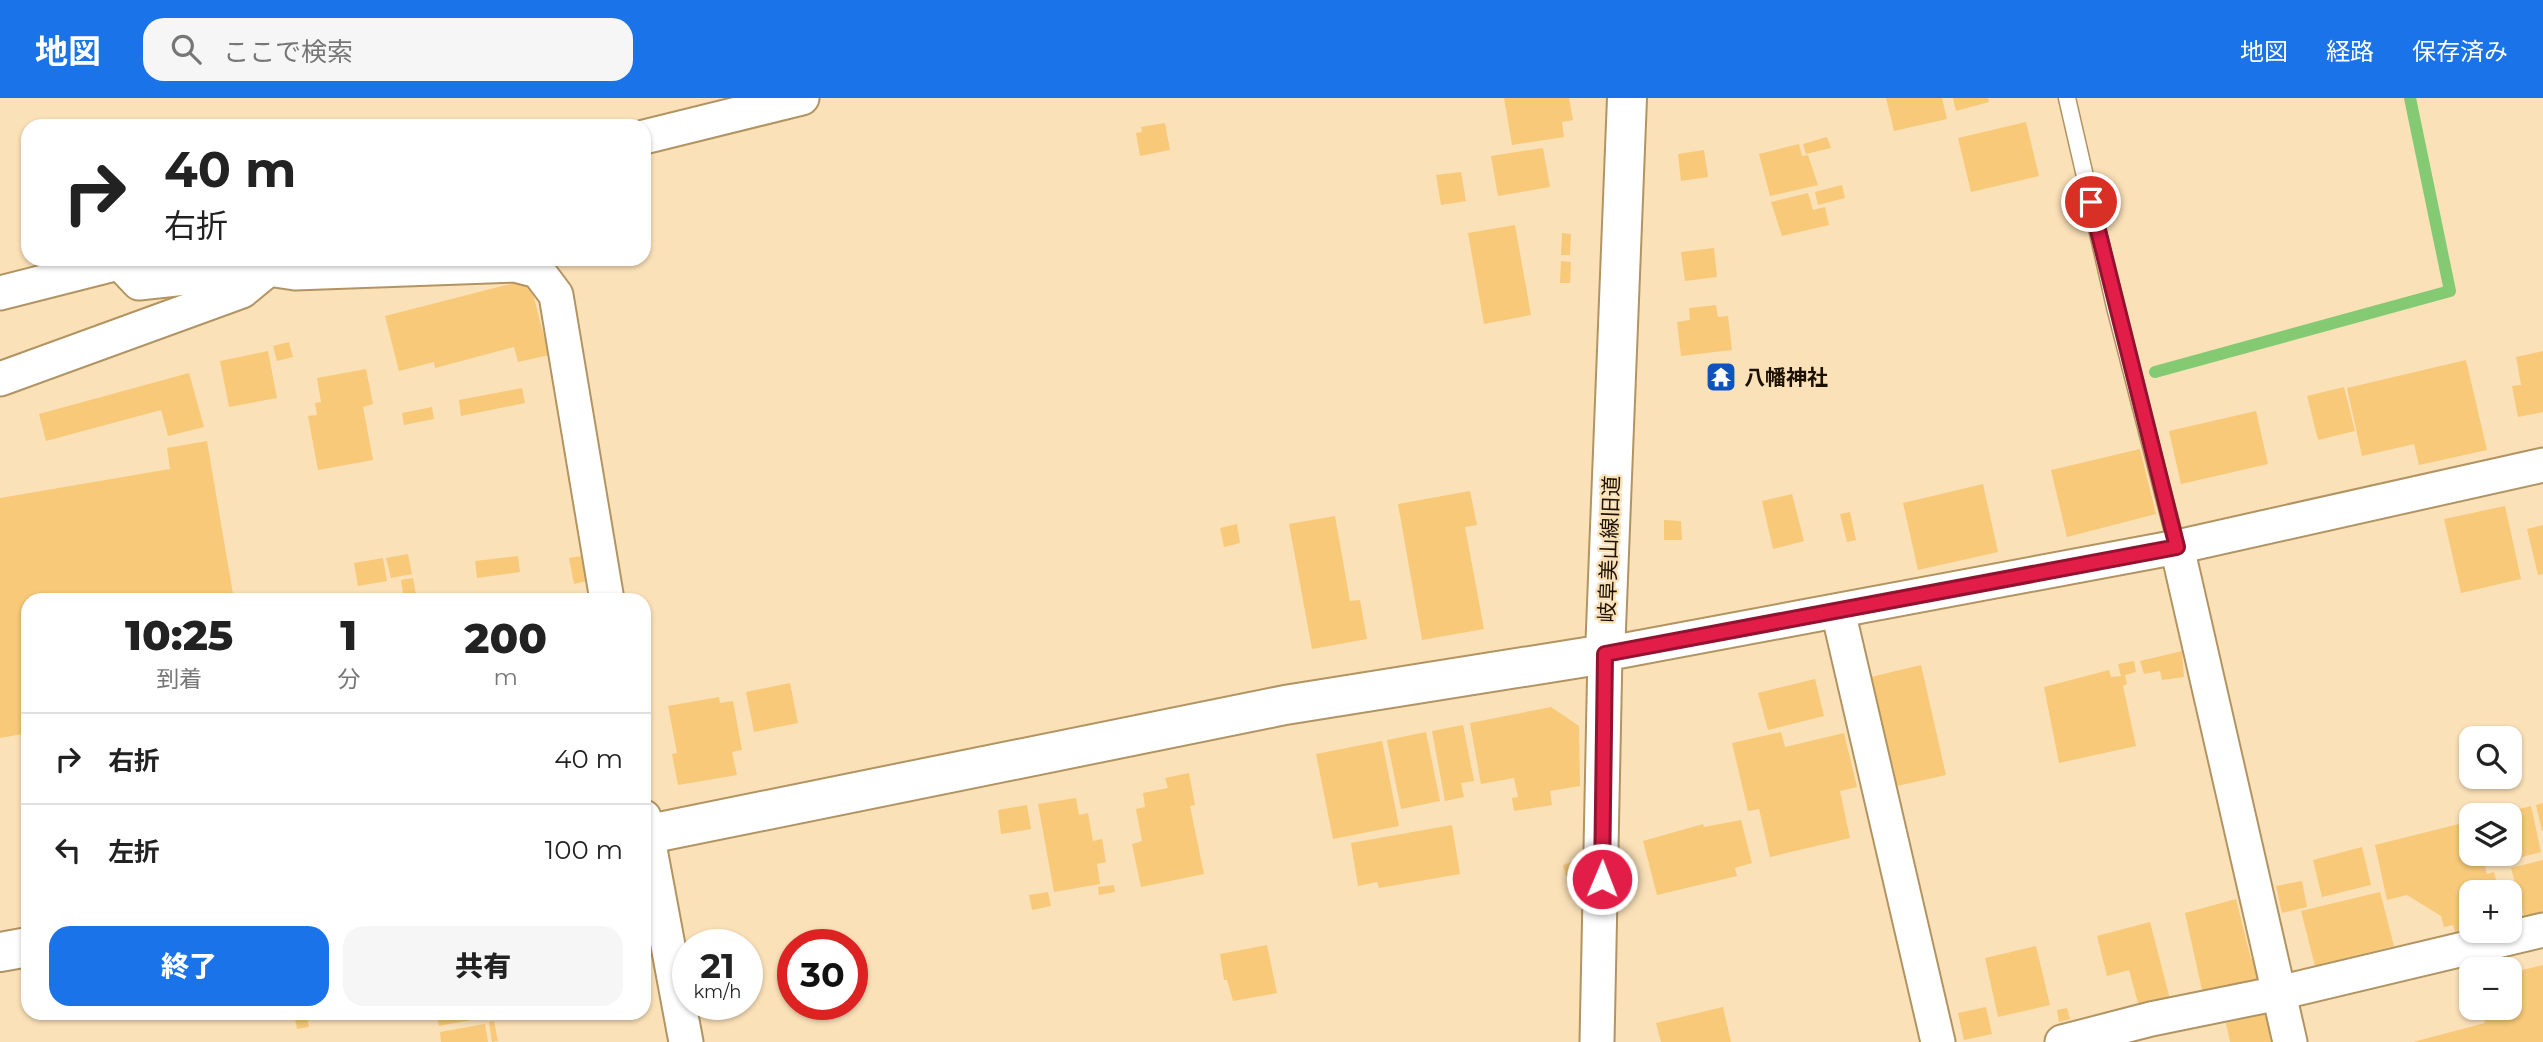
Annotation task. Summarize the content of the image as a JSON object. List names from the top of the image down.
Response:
{
  "streets": {
    "street": ["岐阜美山線旧道"]
  },
  "places": {
    "temple": ["八幡神社"]
  },
  "page": {
    "header": "地図",
    "search": "ここで検索",
    "nav": ["地図", "経路", "保存済み"],
    "turn": ["40 m", "右折"],
    "eta": [
      "10:25",
      "到着",
      "1",
      "分",
      "200",
      "m"
    ],
    "list": [
      {
        "name": "右折",
        "value": "40 m"
      },
      {
        "name": "左折",
        "value": "100 m"
      }
    ],
    "map_buttons": ["+", "−"],
    "buttons": ["終了", "共有"],
    "speed": "21 km/h",
    "limit": "30"
  }
}
